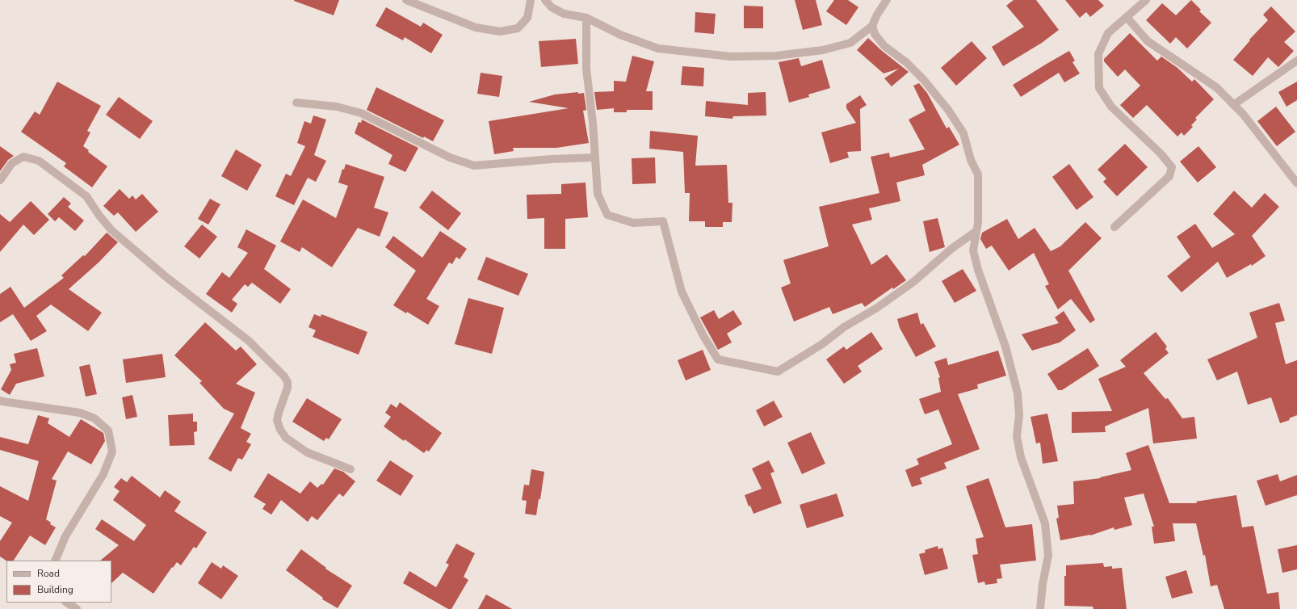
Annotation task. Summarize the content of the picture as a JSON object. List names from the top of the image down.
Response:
{
  "legend": ["Road", "Building"]
}
